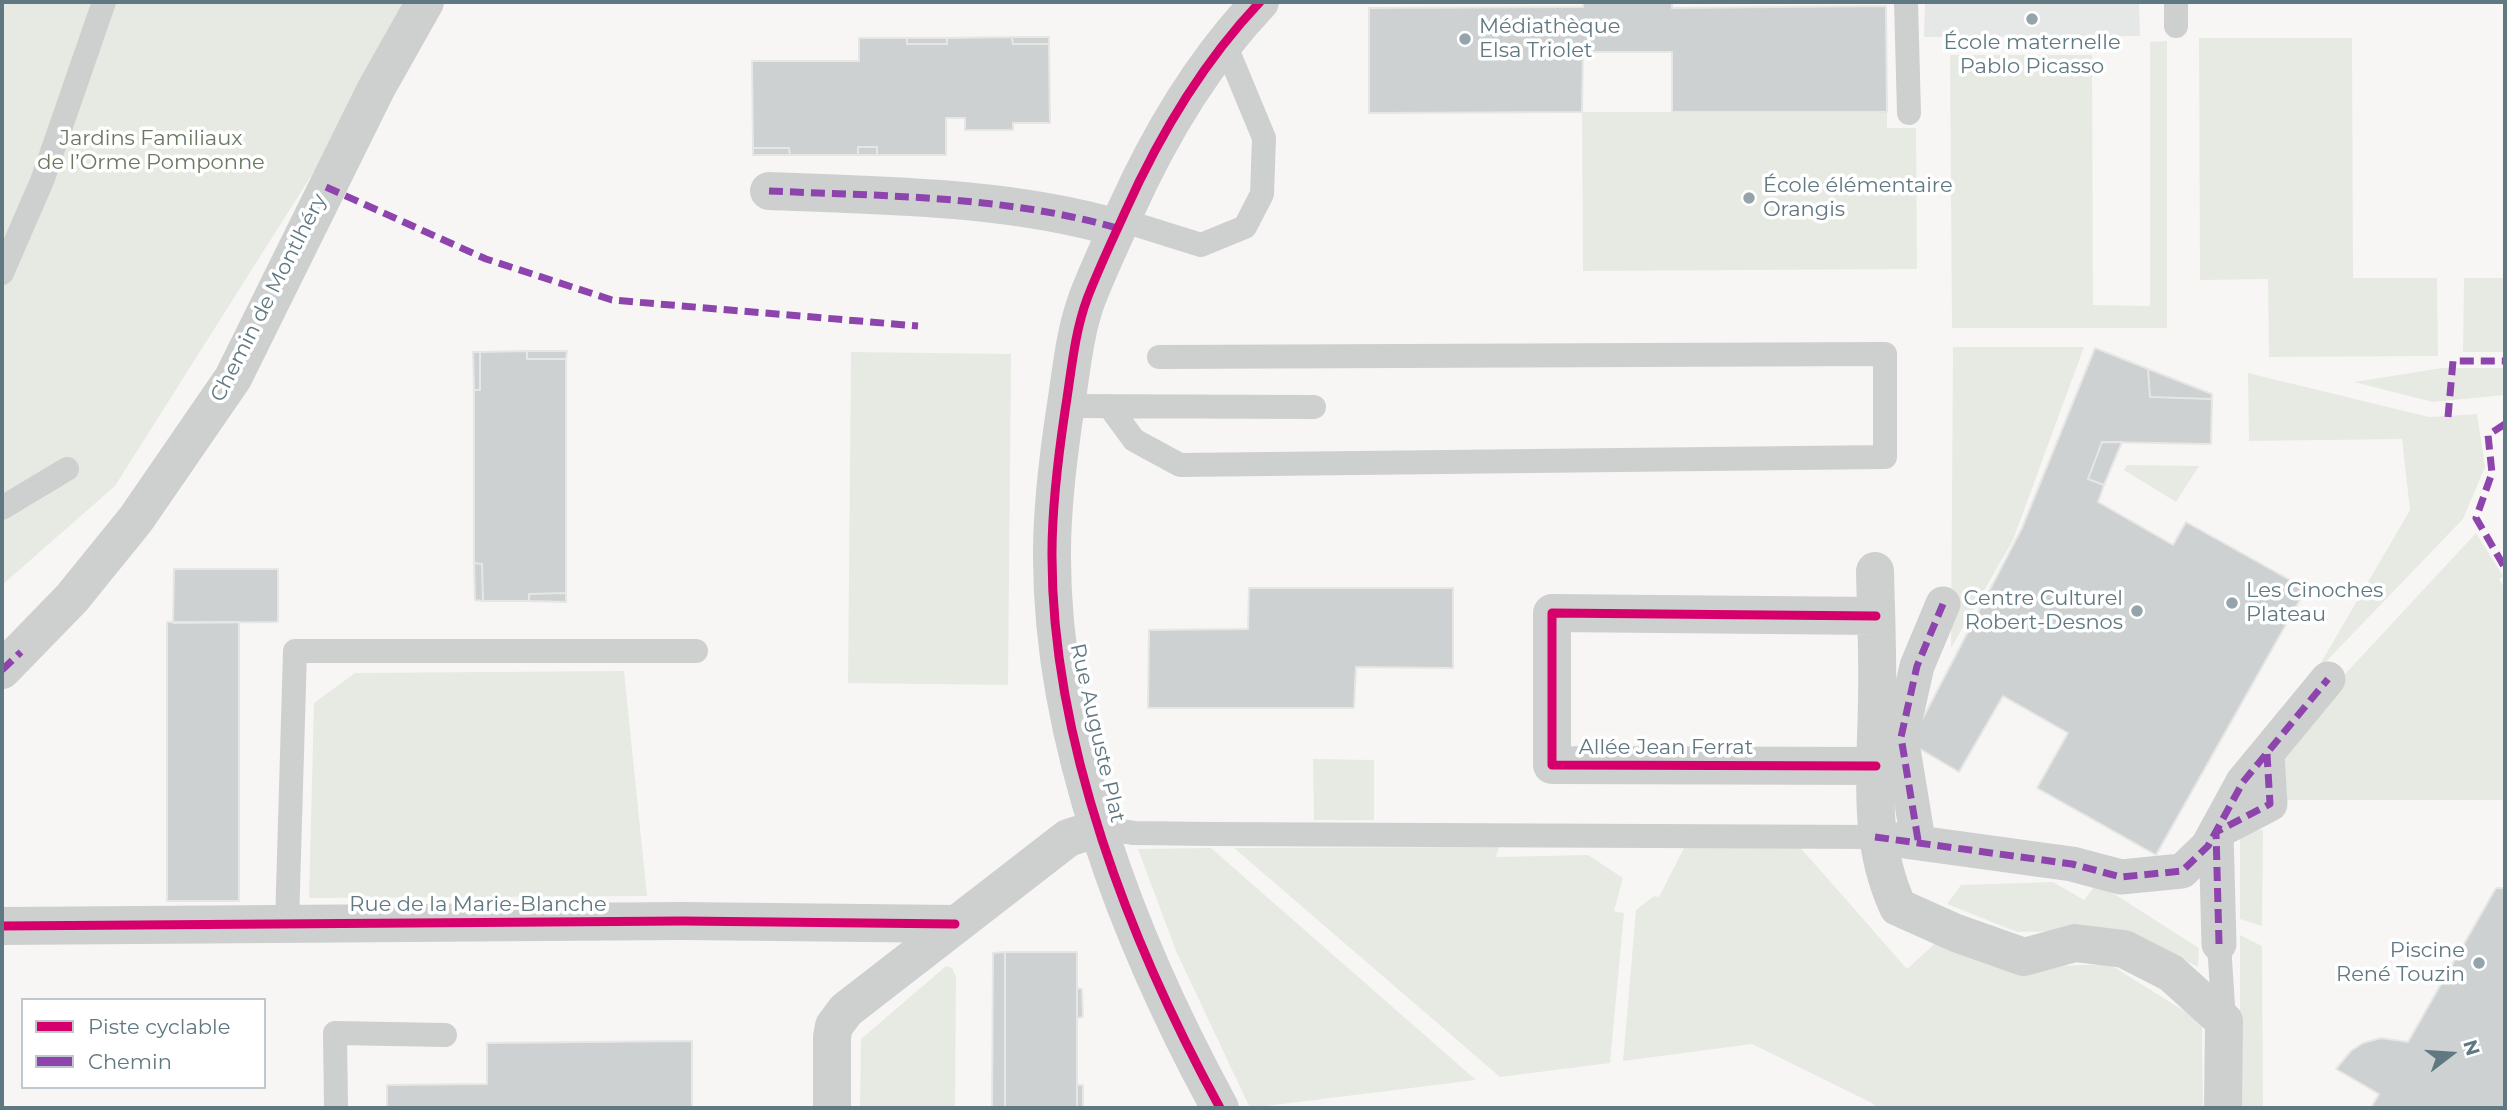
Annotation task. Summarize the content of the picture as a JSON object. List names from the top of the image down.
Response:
{
  "streets": {
    "street": [
      "Chemin de Montlhéry",
      "Rue Auguste Plat",
      "Allée Jean Ferrat",
      "Rue de la Marie-Blanche"
    ]
  },
  "parks": ["Jardins Familiaux de l’Orme Pomponne"],
  "places": [
    "École maternelle Pablo Picasso",
    "Médiathèque Elsa Triolet",
    "École élémentaire Orangis",
    "Les Cinoches Plateau",
    "Centre Culturel Robert-Desnos",
    "Piscine René Touzin"
  ],
  "legend": ["Piste cyclable", "Chemin"],
  "north": "right"
}
